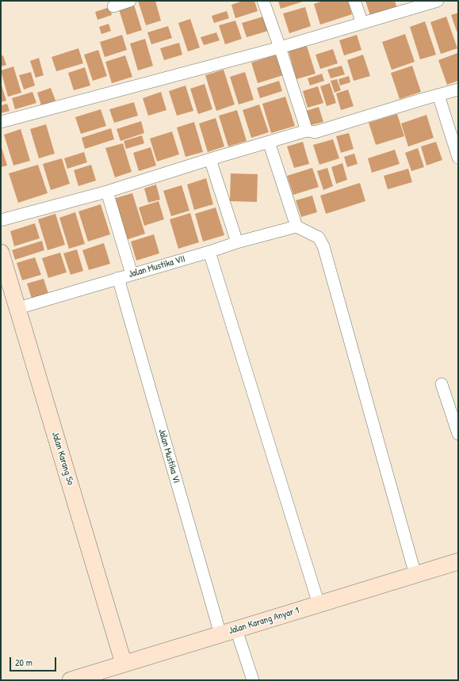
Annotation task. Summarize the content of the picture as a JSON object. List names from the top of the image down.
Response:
{
  "streets": {
    "street": [
      "Jalan Mustika VII",
      "Jalan Mustika VI",
      "Jalan Karang So",
      "Jalan Karang Anyar 1"
    ]
  },
  "crossings": [
    ["Jalan Mustika VII", "Jalan Mustika VI"],
    ["Jalan Mustika VII", "Jalan Karang So"],
    ["Jalan Mustika VI", "Jalan Karang Anyar 1"],
    ["Jalan Karang So", "Jalan Karang Anyar 1"]
  ],
  "scale_bar": "20 m"
}
